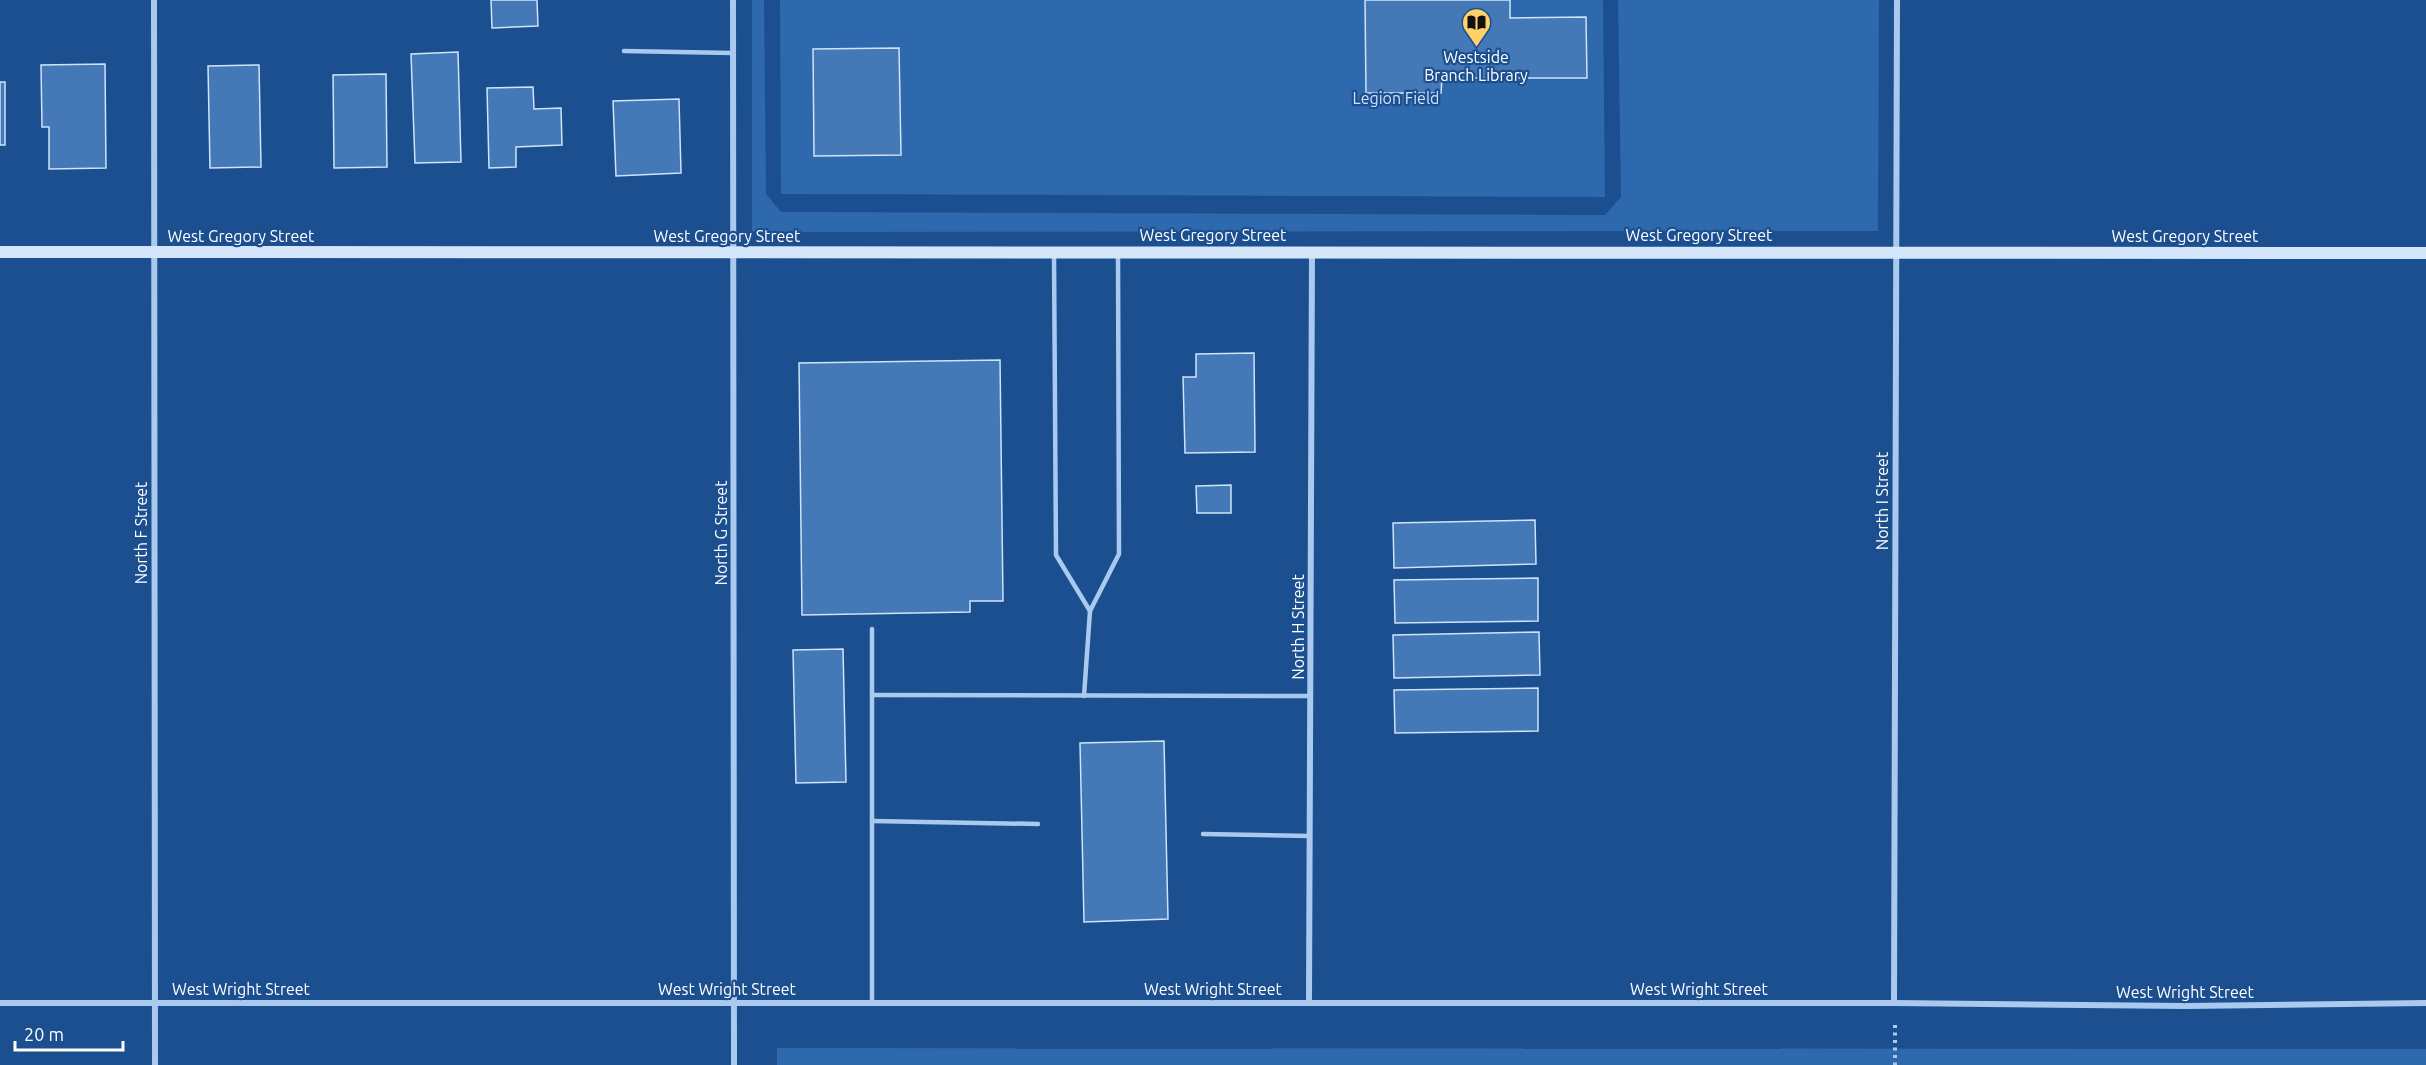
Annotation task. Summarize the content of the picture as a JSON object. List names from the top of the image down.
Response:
{
  "streets": {
    "street": [
      "West Gregory Street",
      "North I Street",
      "North F Street",
      "North G Street",
      "North H Street",
      "West Wright Street"
    ]
  },
  "crossings": [
    ["West Gregory Street", "North I Street"],
    ["West Gregory Street", "North F Street"],
    ["West Gregory Street", "North G Street"],
    ["West Gregory Street", "North H Street"],
    ["North I Street", "West Wright Street"],
    ["North F Street", "West Wright Street"],
    ["North G Street", "West Wright Street"],
    ["North H Street", "West Wright Street"]
  ],
  "parks": ["Legion Field"],
  "places": {
    "library": ["Westside Branch Library"]
  },
  "scale_bar": "20 m"
}
